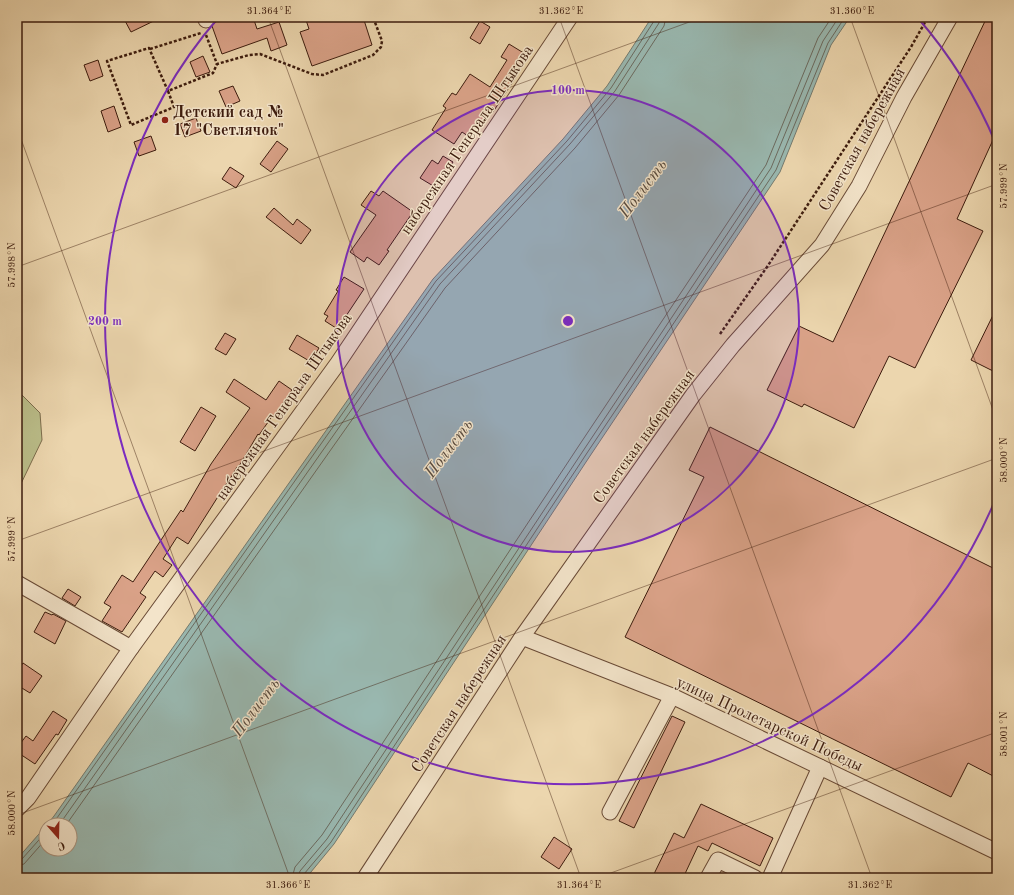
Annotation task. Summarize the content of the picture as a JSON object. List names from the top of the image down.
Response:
{
  "streets": {
    "street": ["набережная Генерала Штыкова", "Советская набережная", "улица Пролетарской Победы"]
  },
  "crossings": [
    ["Советская набережная", "улица Пролетарской Победы"]
  ],
  "water": ["Полисть"],
  "places": ["Детский сад № 17 \"Светлячок\""],
  "north": "bottom",
  "coordinates": [
    "31.364°E",
    "31.362°E",
    "31.360°E",
    "57.999°N",
    "57.998°N",
    "58.000°N",
    "58.001°N",
    "31.366°E"
  ],
  "rings": ["100 m", "200 m"]
}
